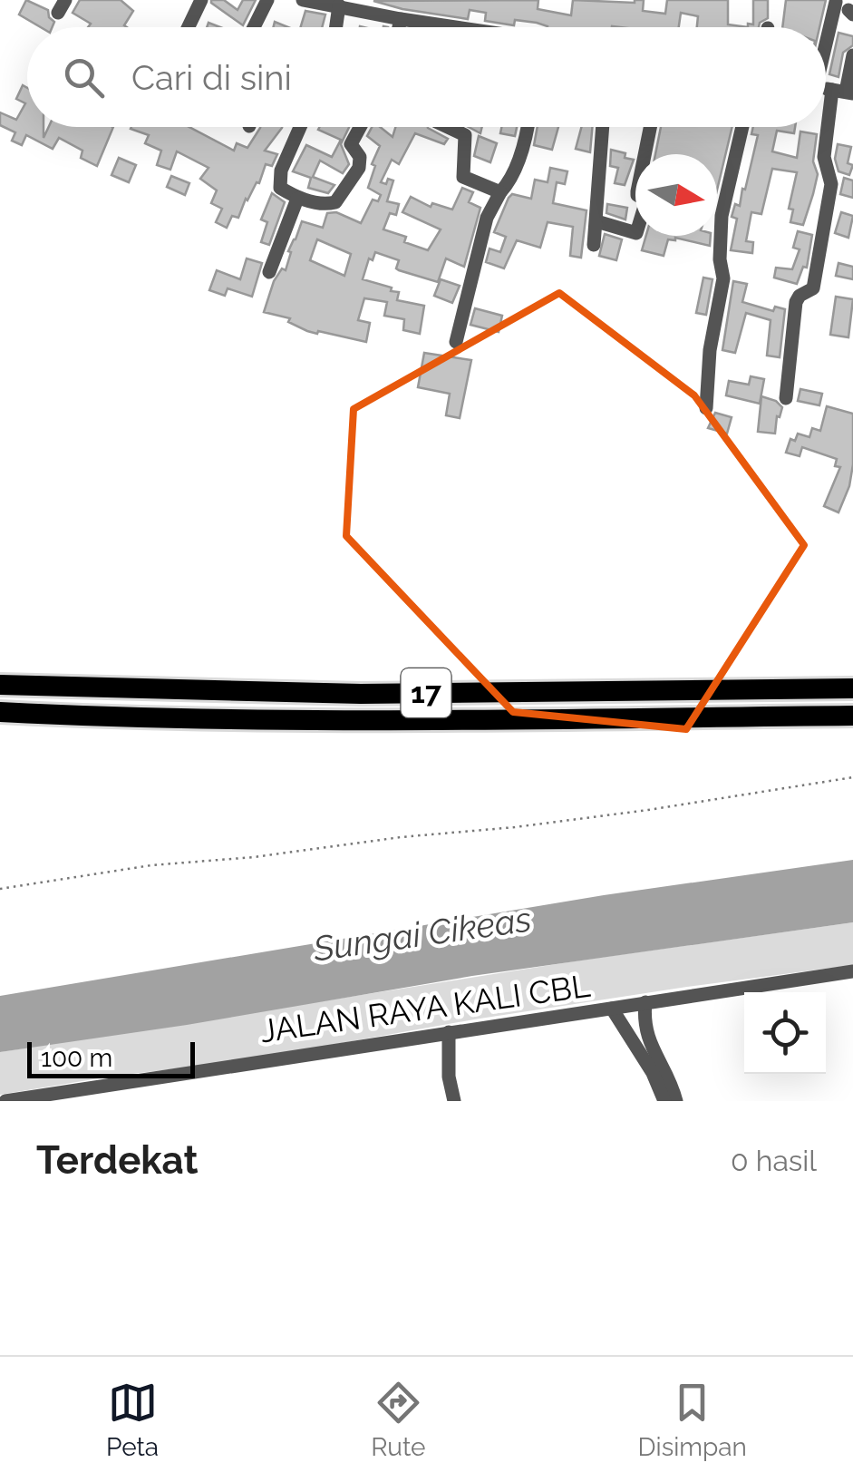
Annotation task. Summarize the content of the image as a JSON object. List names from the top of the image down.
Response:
{
  "streets": {
    "highway": ["17"],
    "street": ["JALAN RAYA KALI CBL"]
  },
  "water": ["Sungai Cikeas"],
  "scale_bar": "100 m",
  "north": "right",
  "page": {
    "search": "Cari di sini",
    "scale": "100 m",
    "heading": ["Terdekat", "0 hasil"],
    "nav": ["Peta", "Rute", "Disimpan"]
  }
}
